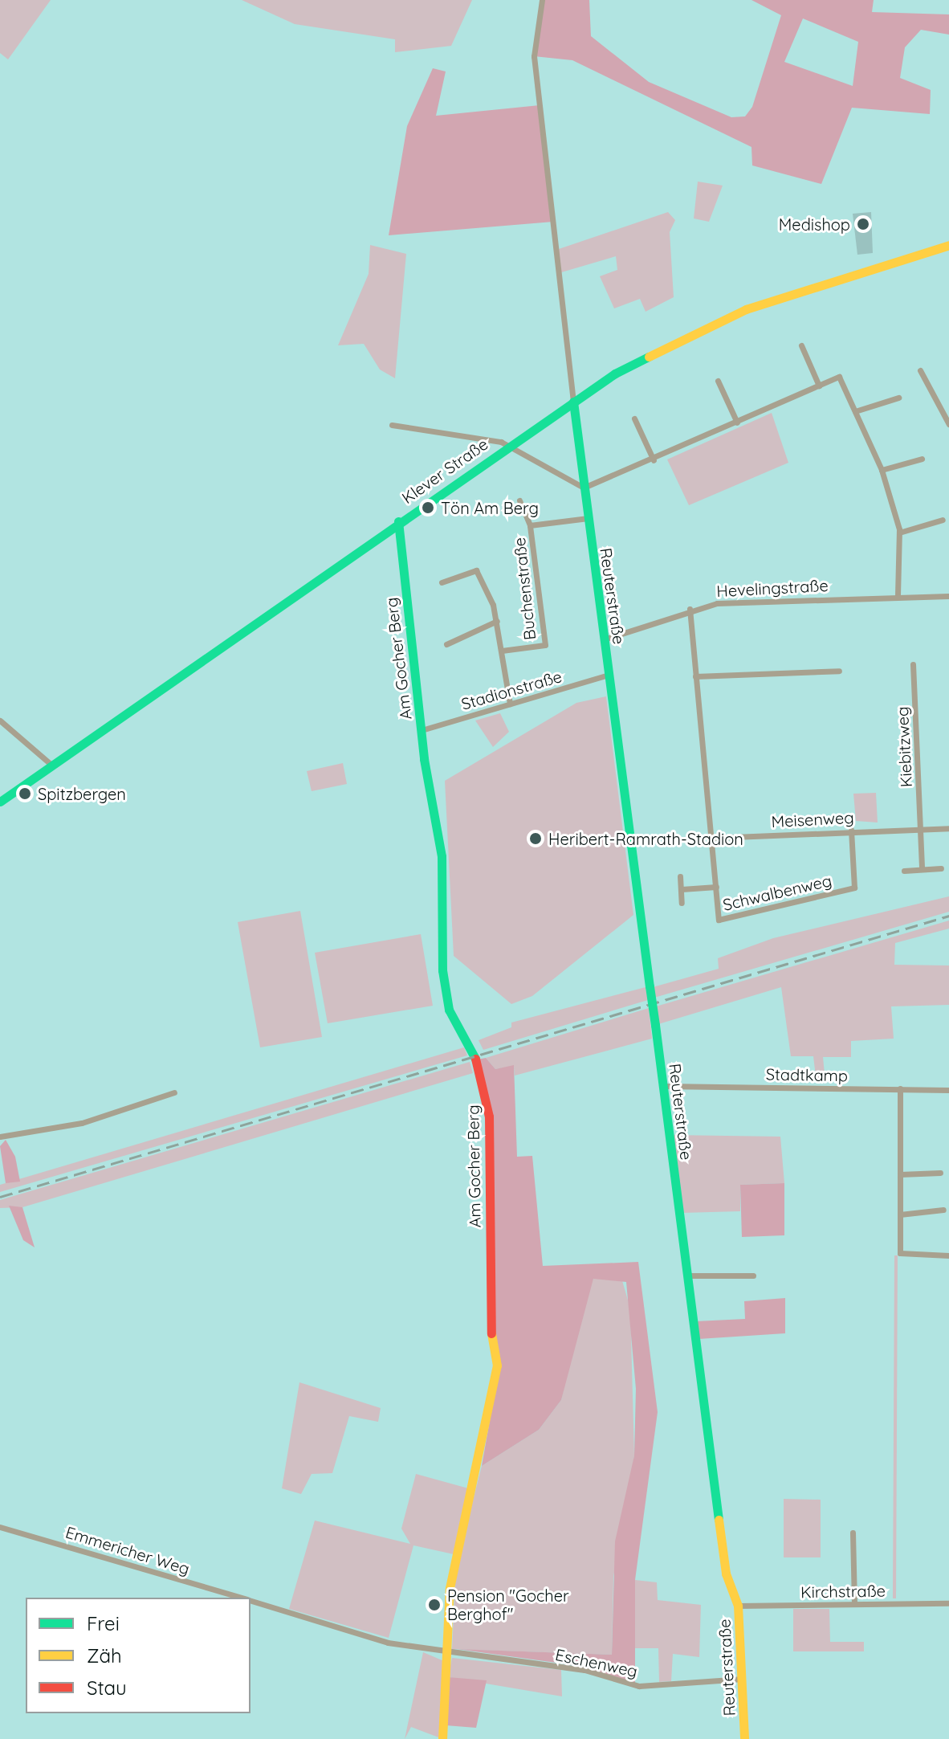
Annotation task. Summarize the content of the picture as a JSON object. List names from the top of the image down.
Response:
{
  "streets": {
    "street": [
      "Klever Straße",
      "Hevelingstraße",
      "Buchenstraße",
      "Reuterstraße",
      "Am Gocher Berg",
      "Stadionstraße",
      "Kiebitzweg",
      "Meisenweg",
      "Schwalbenweg",
      "Stadtkamp",
      "Emmericher Weg",
      "Kirchstraße",
      "Eschenweg"
    ]
  },
  "crossings": [
    ["Klever Straße", "Reuterstraße"],
    ["Klever Straße", "Am Gocher Berg"],
    ["Hevelingstraße", "Reuterstraße"],
    ["Buchenstraße", "Reuterstraße"],
    ["Reuterstraße", "Stadionstraße"],
    ["Reuterstraße", "Stadtkamp"],
    ["Reuterstraße", "Kirchstraße"],
    ["Reuterstraße", "Eschenweg"],
    ["Am Gocher Berg", "Stadionstraße"],
    ["Am Gocher Berg", "Emmericher Weg"],
    ["Am Gocher Berg", "Eschenweg"],
    ["Kiebitzweg", "Meisenweg"],
    ["Meisenweg", "Schwalbenweg"],
    ["Emmericher Weg", "Eschenweg"]
  ],
  "places": [
    "Medishop",
    "Tön Am Berg",
    "Spitzbergen",
    "Heribert-Ramrath-Stadion",
    "Pension \"Gocher Berghof\""
  ],
  "legend": ["Frei", "Zäh", "Stau"]
}
